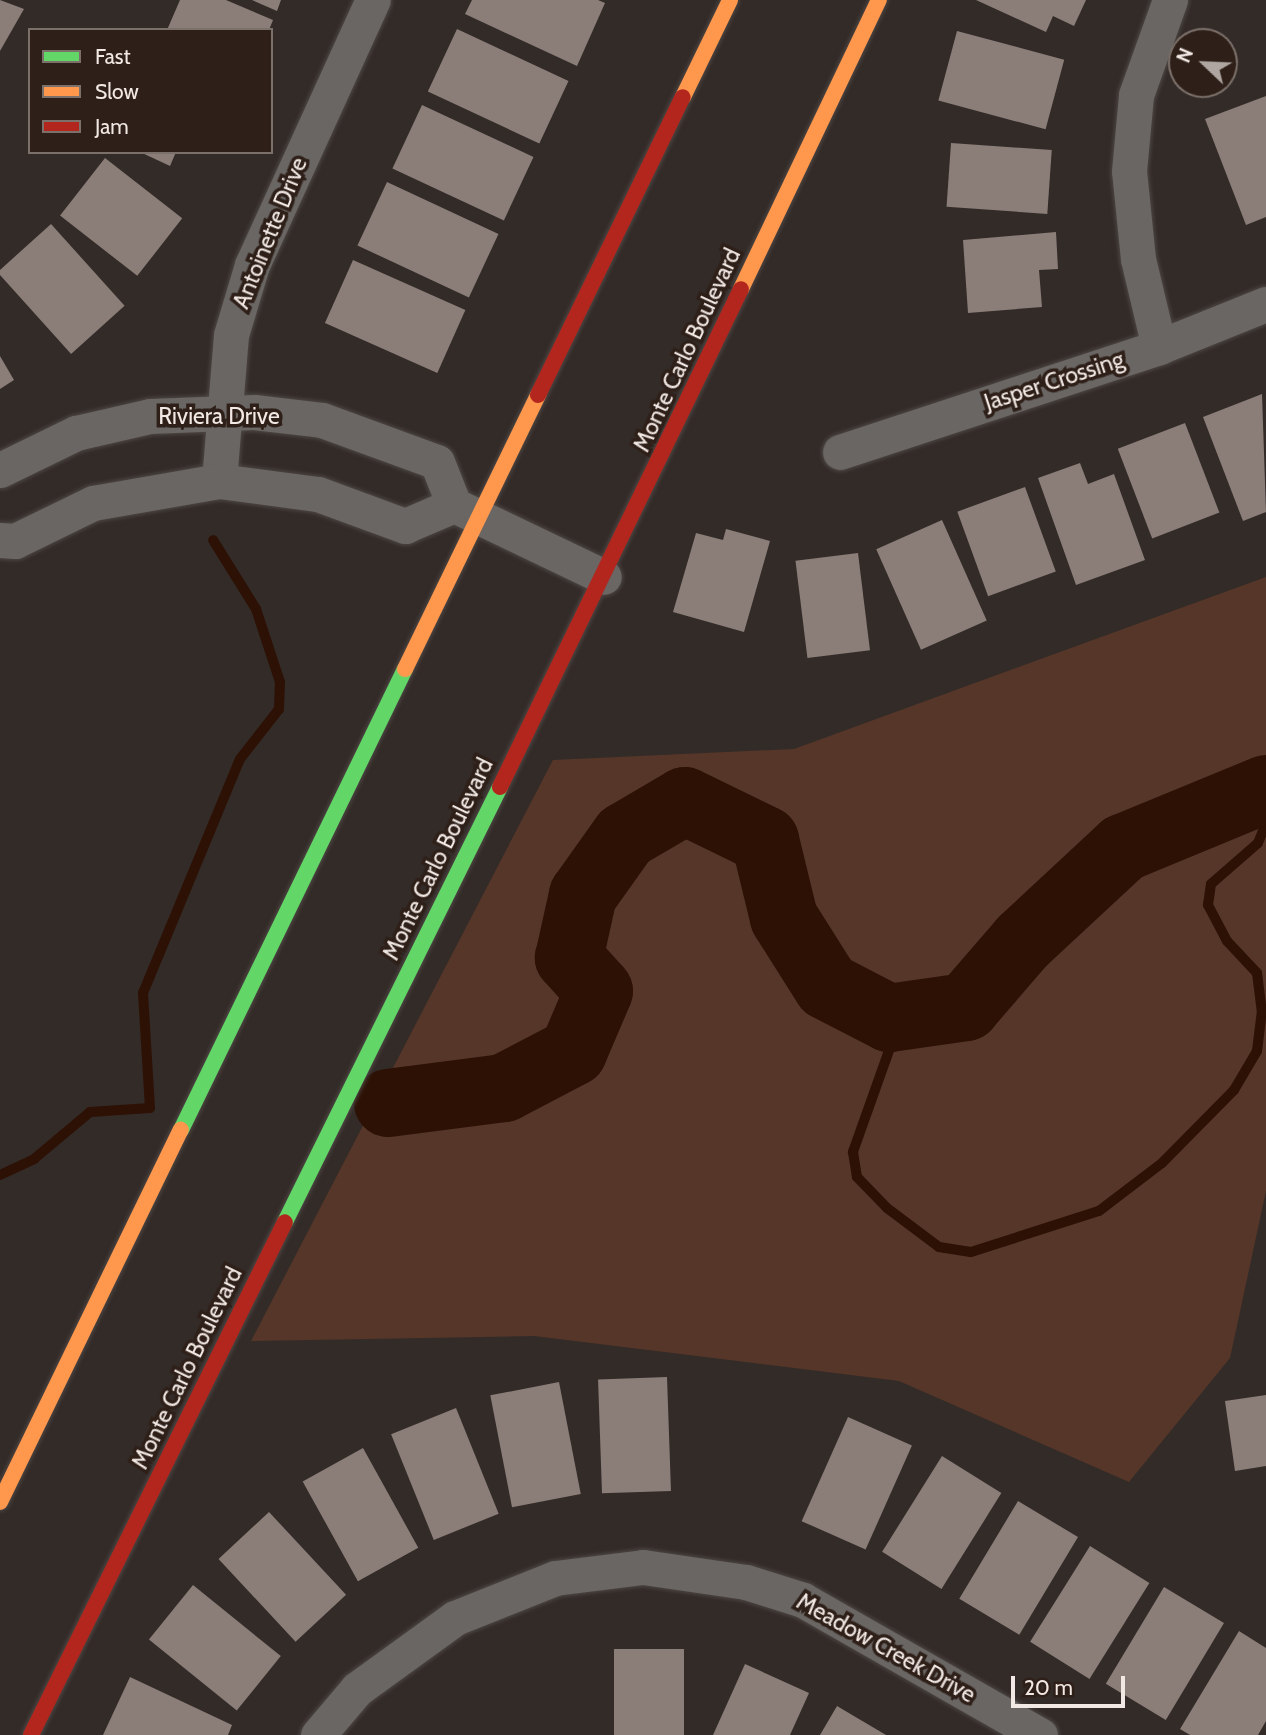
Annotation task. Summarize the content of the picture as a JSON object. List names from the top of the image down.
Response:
{
  "streets": {
    "main road": ["Monte Carlo Boulevard"],
    "street": [
      "Antoinette Drive",
      "Jasper Crossing",
      "Riviera Drive",
      "Meadow Creek Drive"
    ]
  },
  "crossings": [
    ["Antoinette Drive", "Riviera Drive"]
  ],
  "legend": ["Fast", "Slow", "Jam"],
  "scale_bar": "20 m",
  "north": "top left"
}
